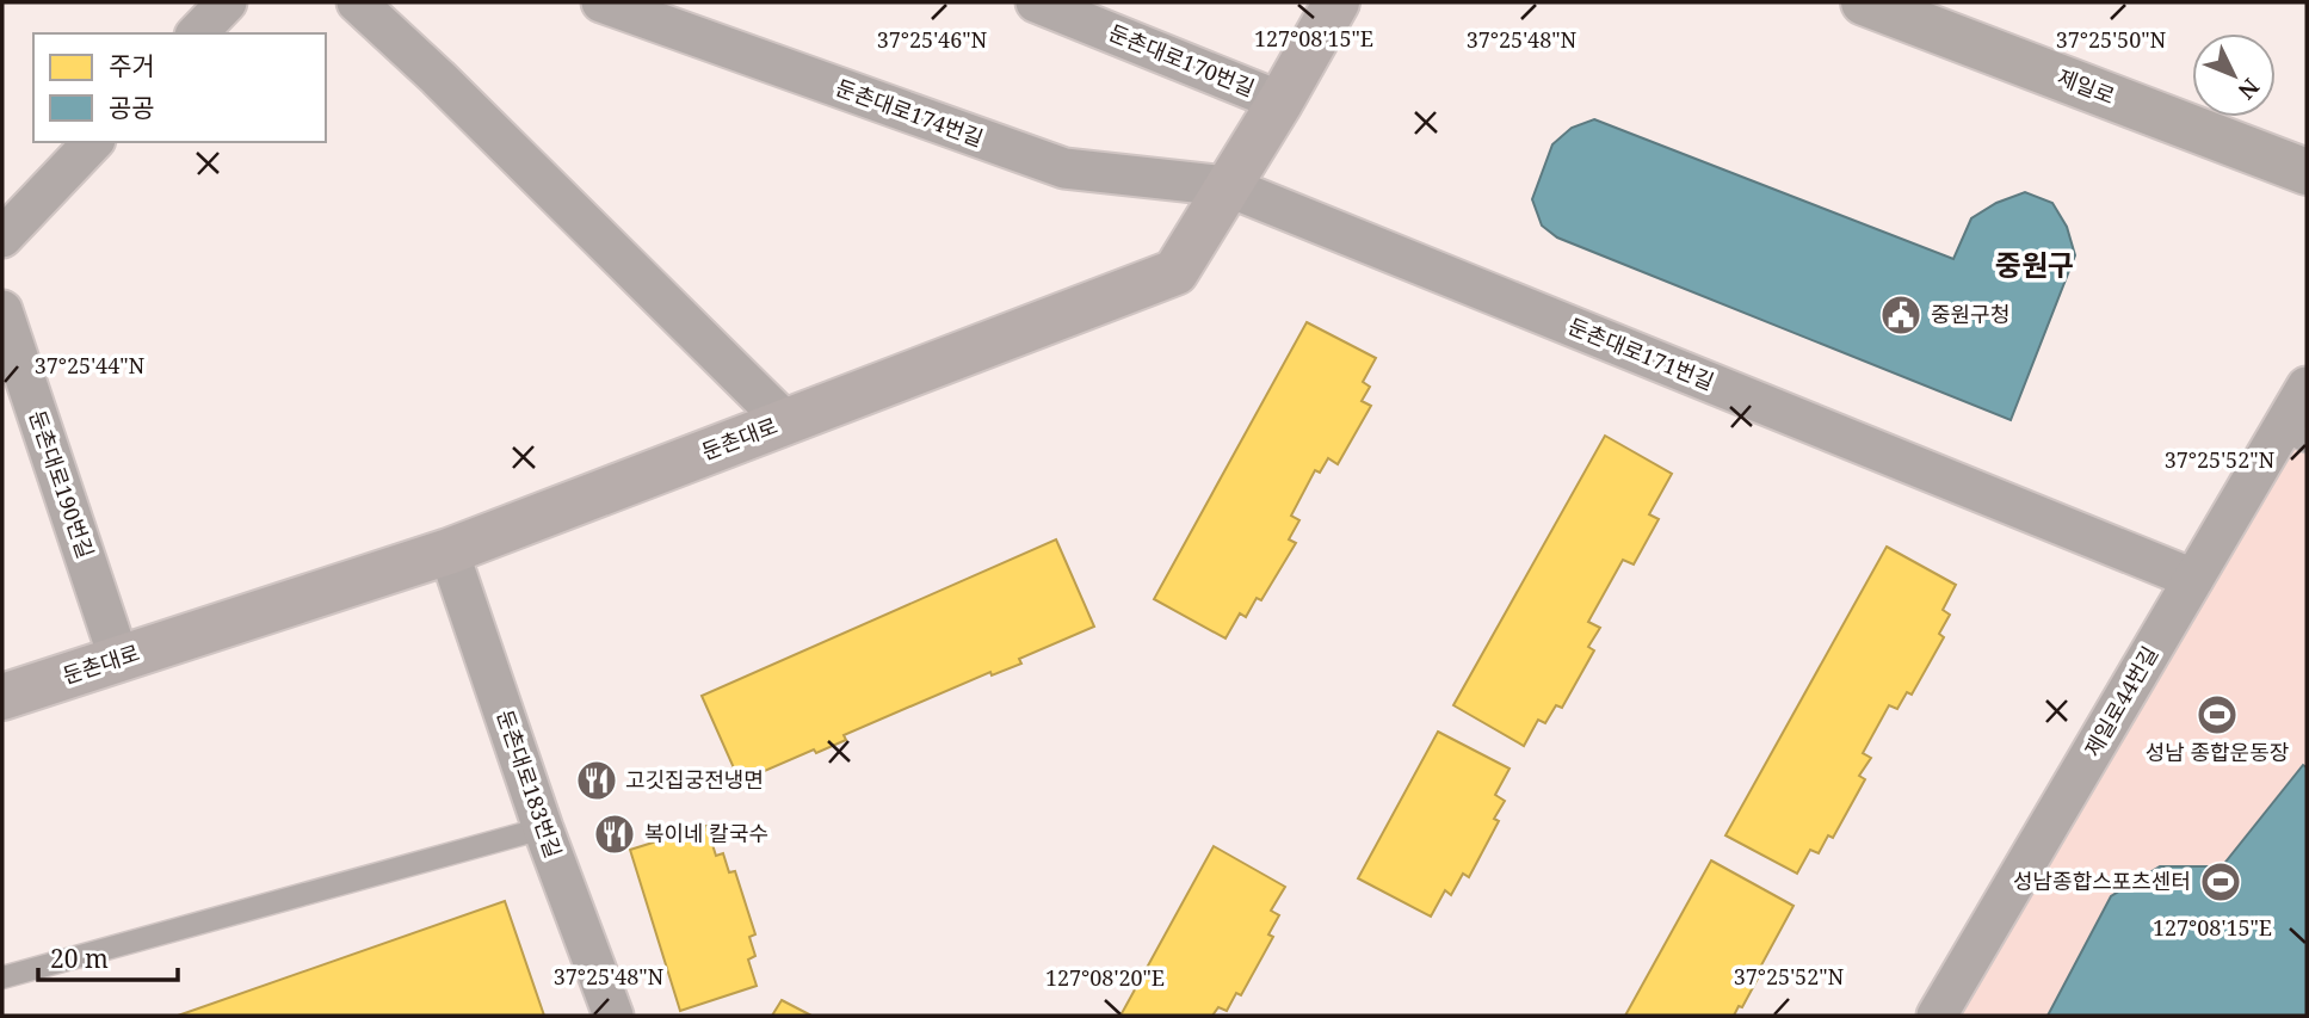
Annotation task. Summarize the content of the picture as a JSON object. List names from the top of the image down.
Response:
{
  "streets": {
    "main road": ["제일로", "둔촌대로"],
    "street": [
      "둔촌대로170번길",
      "둔촌대로174번길",
      "둔촌대로171번길",
      "둔촌대로190번길",
      "제일로44번길",
      "둔촌대로183번길"
    ]
  },
  "crossings": [
    ["둔촌대로170번길", "둔촌대로"],
    ["둔촌대로174번길", "둔촌대로171번길"],
    ["둔촌대로174번길", "둔촌대로"],
    ["둔촌대로171번길", "둔촌대로"],
    ["둔촌대로171번길", "제일로44번길"],
    ["둔촌대로", "둔촌대로190번길"],
    ["둔촌대로", "둔촌대로183번길"]
  ],
  "districts": ["중원구"],
  "places": {
    "public building": ["중원구청"],
    "sports": ["성남 종합운동장", "성남종합스포츠센터"],
    "restaurant": ["고깃집궁전냉면", "복이네 칼국수"]
  },
  "legend": ["주거", "공공"],
  "scale_bar": "20 m",
  "north": "bottom right",
  "coordinates": [
    "127°08'15\"E",
    "37°25'46\"N",
    "37°25'48\"N",
    "37°25'50\"N",
    "37°25'44\"N",
    "37°25'52\"N",
    "127°08'20\"E"
  ]
}
